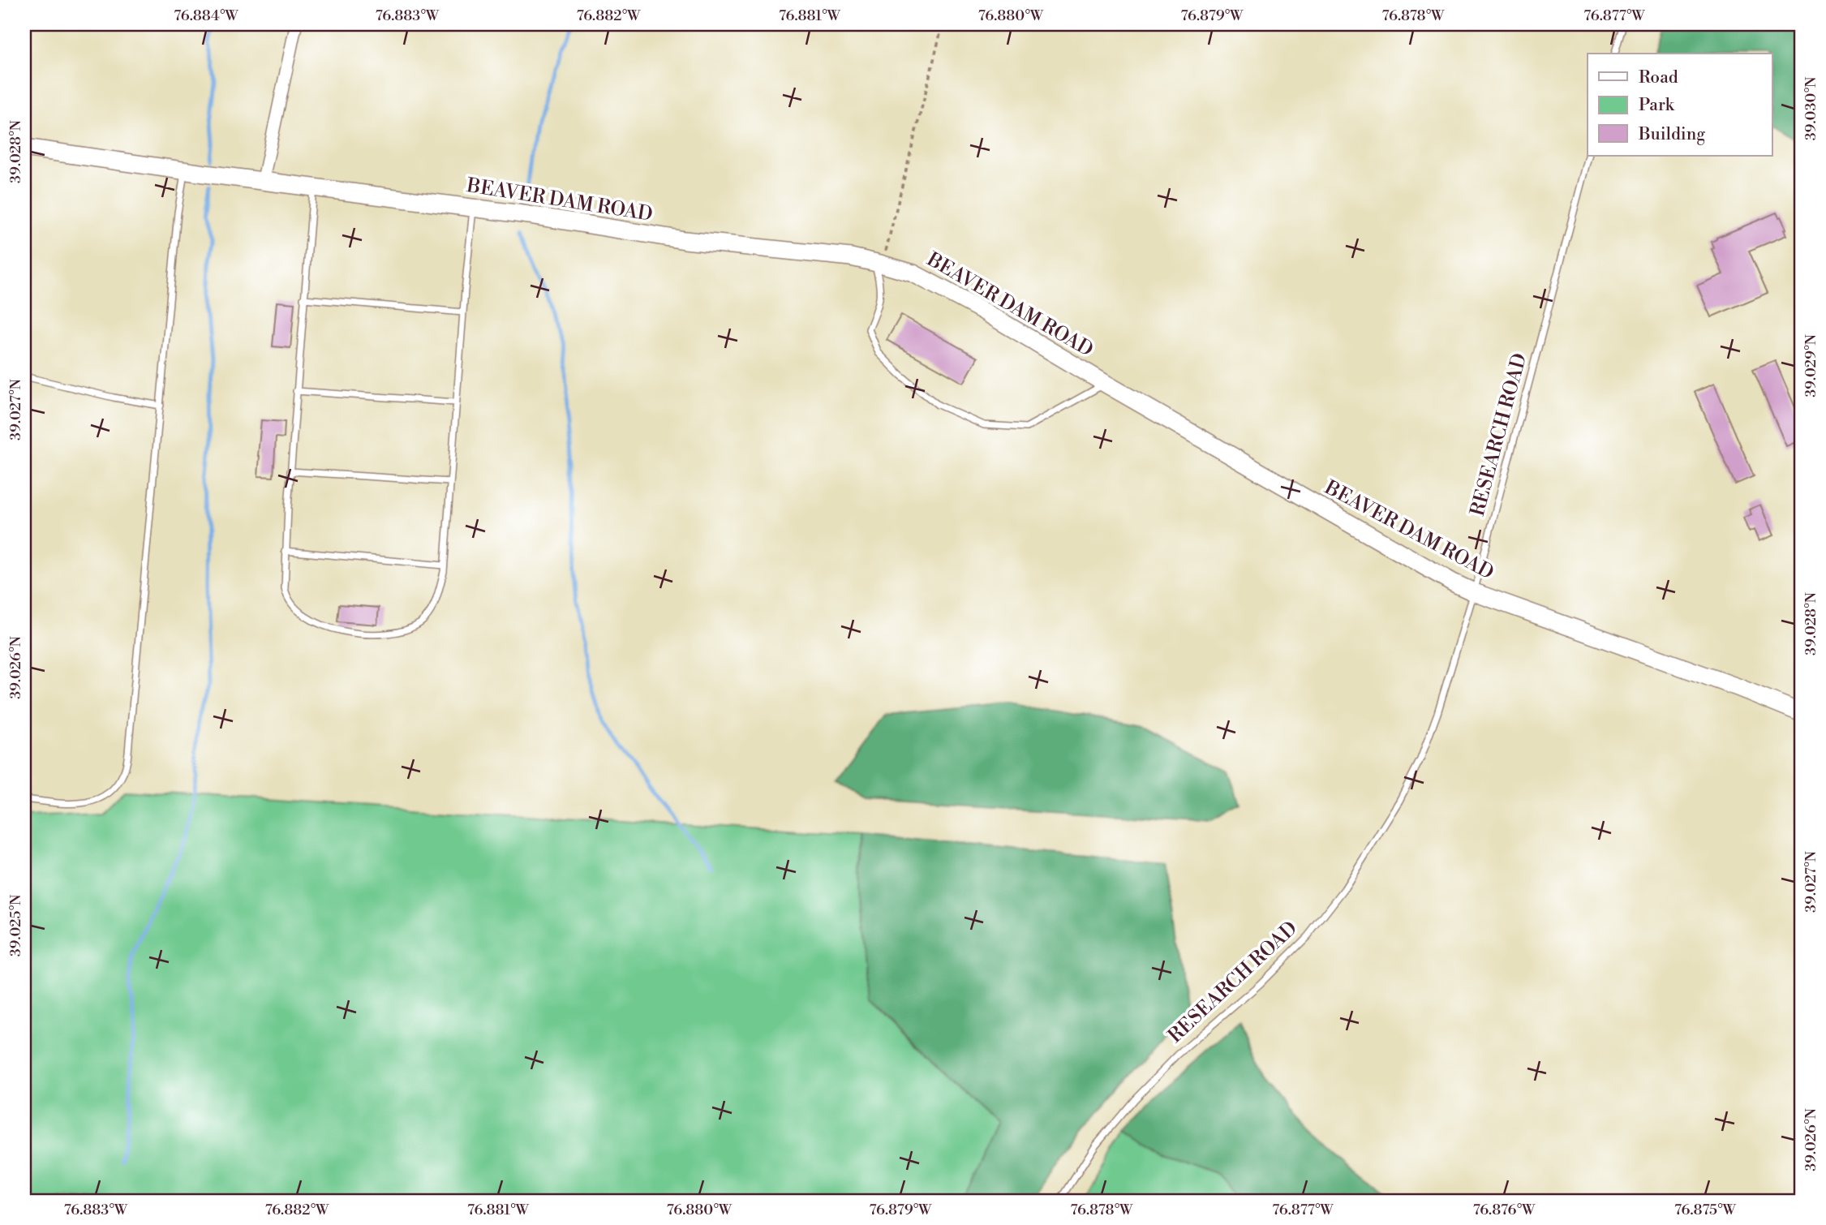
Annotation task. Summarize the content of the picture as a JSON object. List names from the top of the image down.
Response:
{
  "streets": {
    "street": ["BEAVER DAM ROAD"],
    "lane": ["RESEARCH ROAD"]
  },
  "crossings": [
    ["BEAVER DAM ROAD", "RESEARCH ROAD"]
  ],
  "legend": ["Road", "Park", "Building"],
  "coordinates": [
    "76.884°W",
    "76.883°W",
    "76.882°W",
    "76.881°W",
    "76.880°W",
    "76.879°W",
    "76.878°W",
    "76.877°W",
    "39.030°N",
    "39.028°N",
    "39.029°N",
    "39.027°N",
    "39.026°N",
    "39.025°N",
    "76.876°W",
    "76.875°W"
  ]
}
